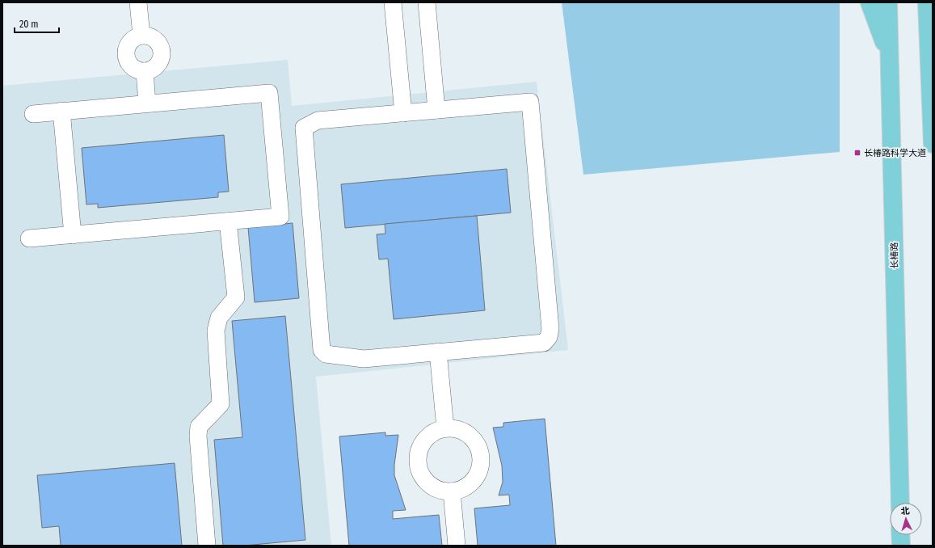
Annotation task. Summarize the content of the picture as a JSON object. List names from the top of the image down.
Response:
{
  "streets": {
    "main road": ["长椿路"]
  },
  "places": {
    "transit": ["长椿路科学大道"]
  },
  "scale_bar": "20 m",
  "north": "top"
}
